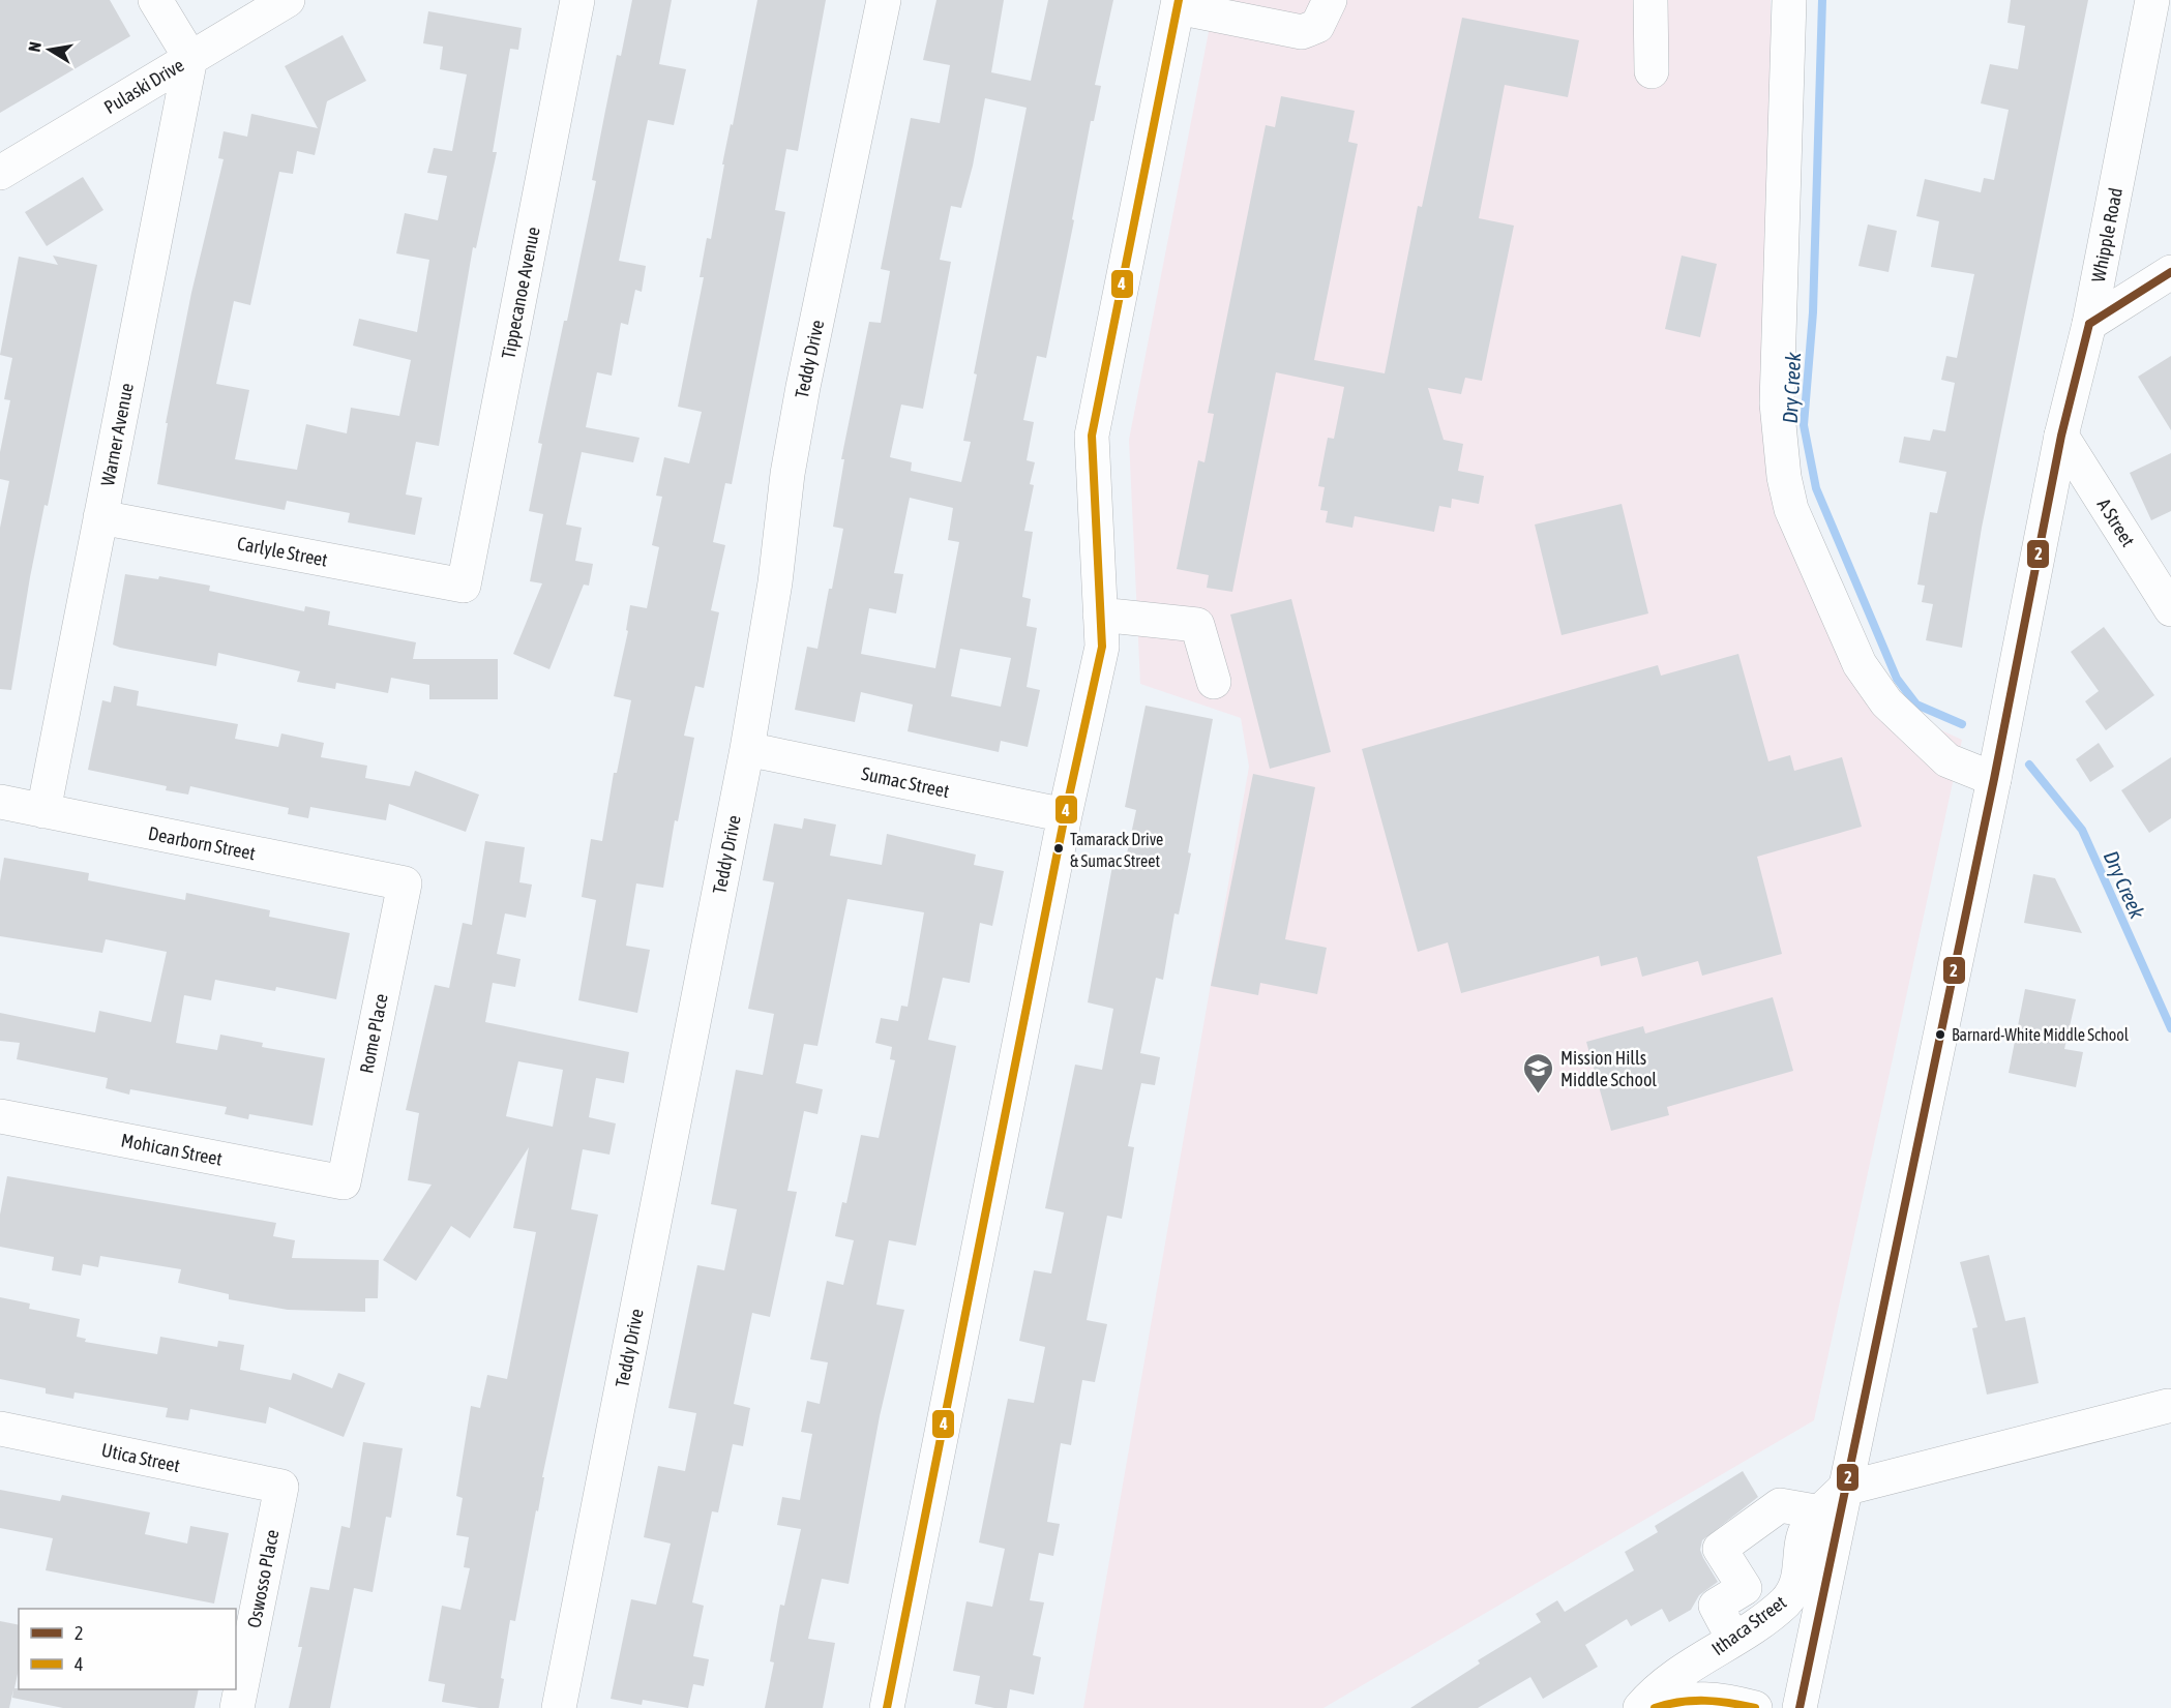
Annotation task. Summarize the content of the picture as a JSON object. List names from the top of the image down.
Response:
{
  "streets": {
    "street": [
      "Pulaski Drive",
      "Whipple Road",
      "Tippecanoe Avenue",
      "Teddy Drive",
      "Warner Avenue",
      "A Street",
      "Carlyle Street",
      "Sumac Street",
      "Dearborn Street",
      "Rome Place",
      "Mohican Street",
      "Utica Street",
      "Oswosso Place",
      "Ithaca Street"
    ]
  },
  "crossings": [
    ["Pulaski Drive", "Warner Avenue"],
    ["Whipple Road", "A Street"],
    ["Whipple Road", "Ithaca Street"],
    ["Tippecanoe Avenue", "Carlyle Street"],
    ["Teddy Drive", "Sumac Street"],
    ["Warner Avenue", "Carlyle Street"],
    ["Warner Avenue", "Dearborn Street"],
    ["Dearborn Street", "Rome Place"],
    ["Rome Place", "Mohican Street"],
    ["Utica Street", "Oswosso Place"]
  ],
  "water": ["Dry Creek"],
  "places": {
    "other": ["Tamarack Drive & Sumac Street", "Barnard-White Middle School"],
    "school or university": ["Mission Hills Middle School"]
  },
  "lines": ["transit line 4", "transit line 2"],
  "legend": ["2", "4"],
  "north": "left"
}
